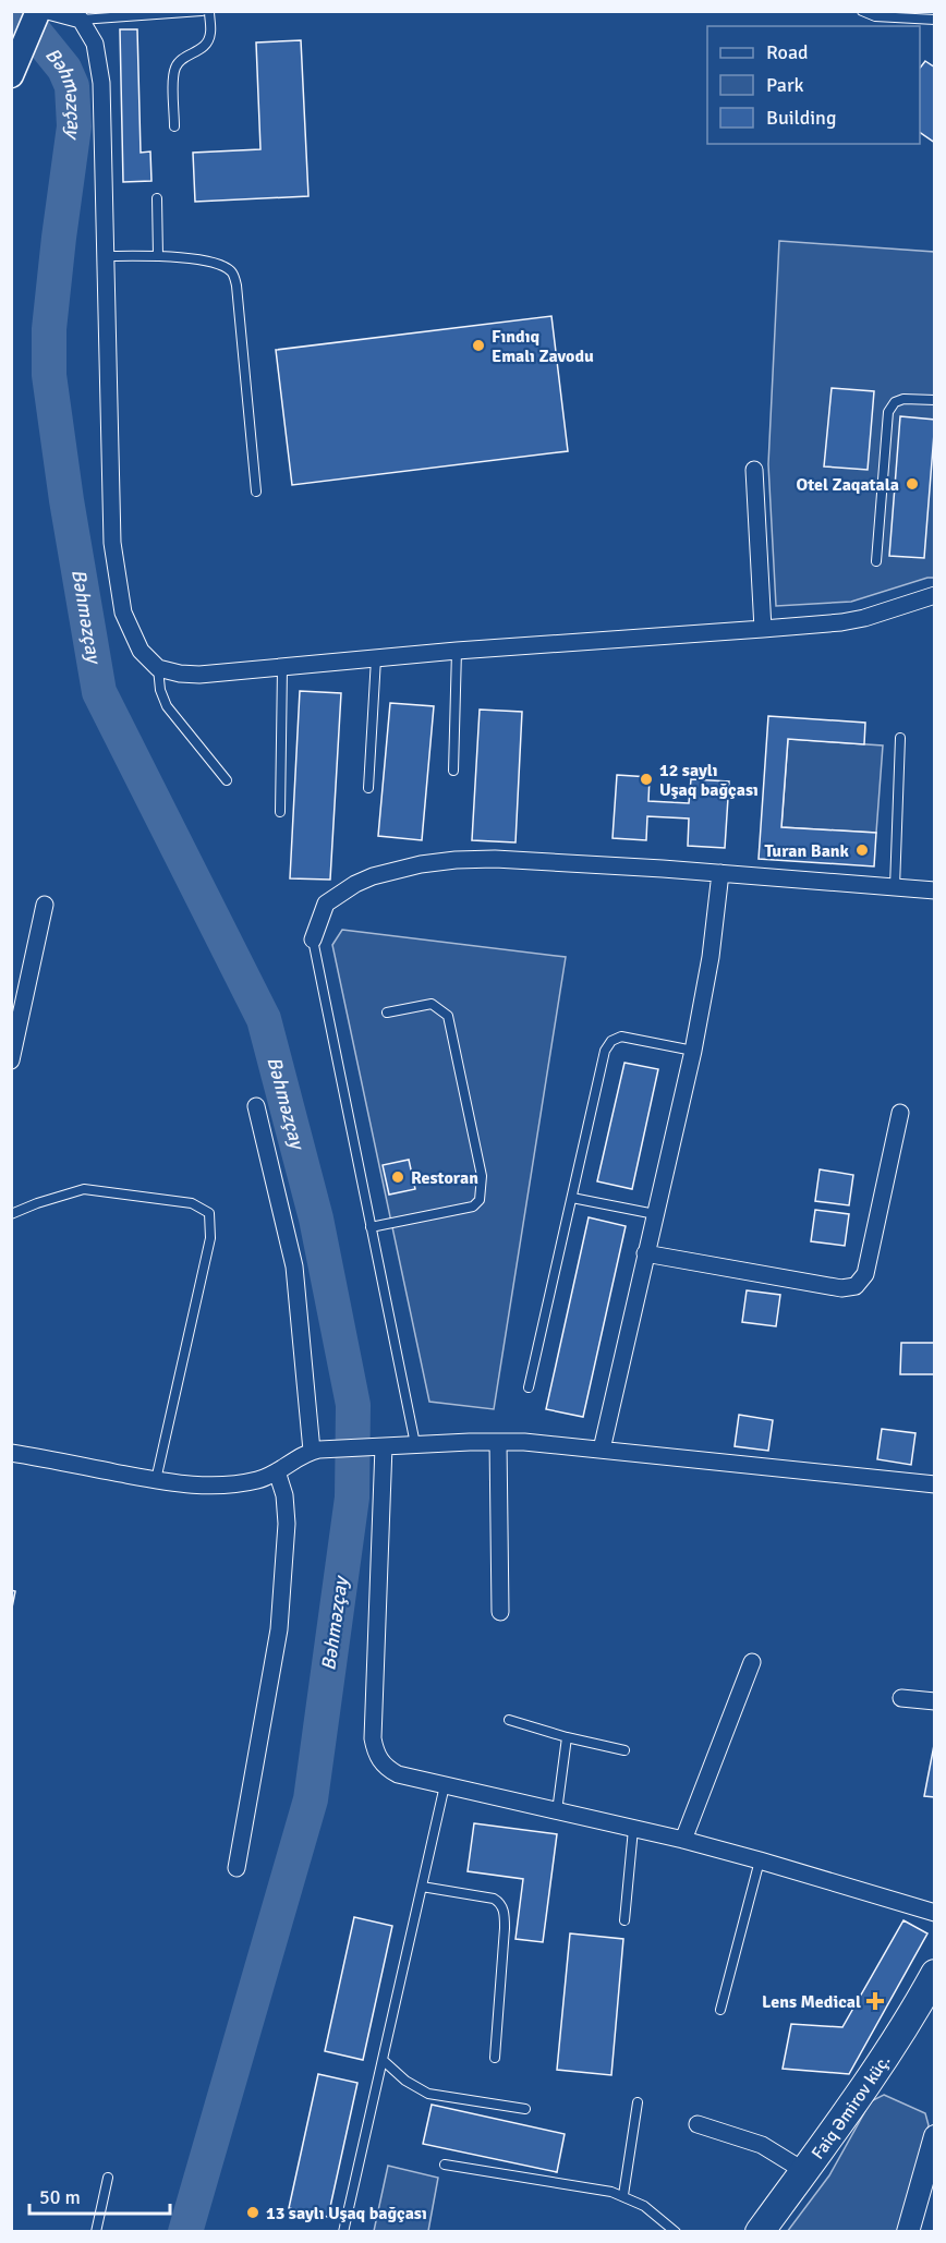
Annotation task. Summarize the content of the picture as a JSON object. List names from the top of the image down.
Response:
{
  "streets": {
    "highway": ["Faiq Əmirov küç."]
  },
  "water": ["Bəhməzçay"],
  "places": {
    "other": [
      "Fındıq Emalı Zavodu",
      "Otel Zaqatala",
      "12 saylı Uşaq bağçası",
      "Turan Bank",
      "Restoran",
      "13 saylı Uşaq bağçası"
    ],
    "health": ["Lens Medical"]
  },
  "legend": ["Road", "Park", "Building"],
  "scale_bar": "50 m"
}
